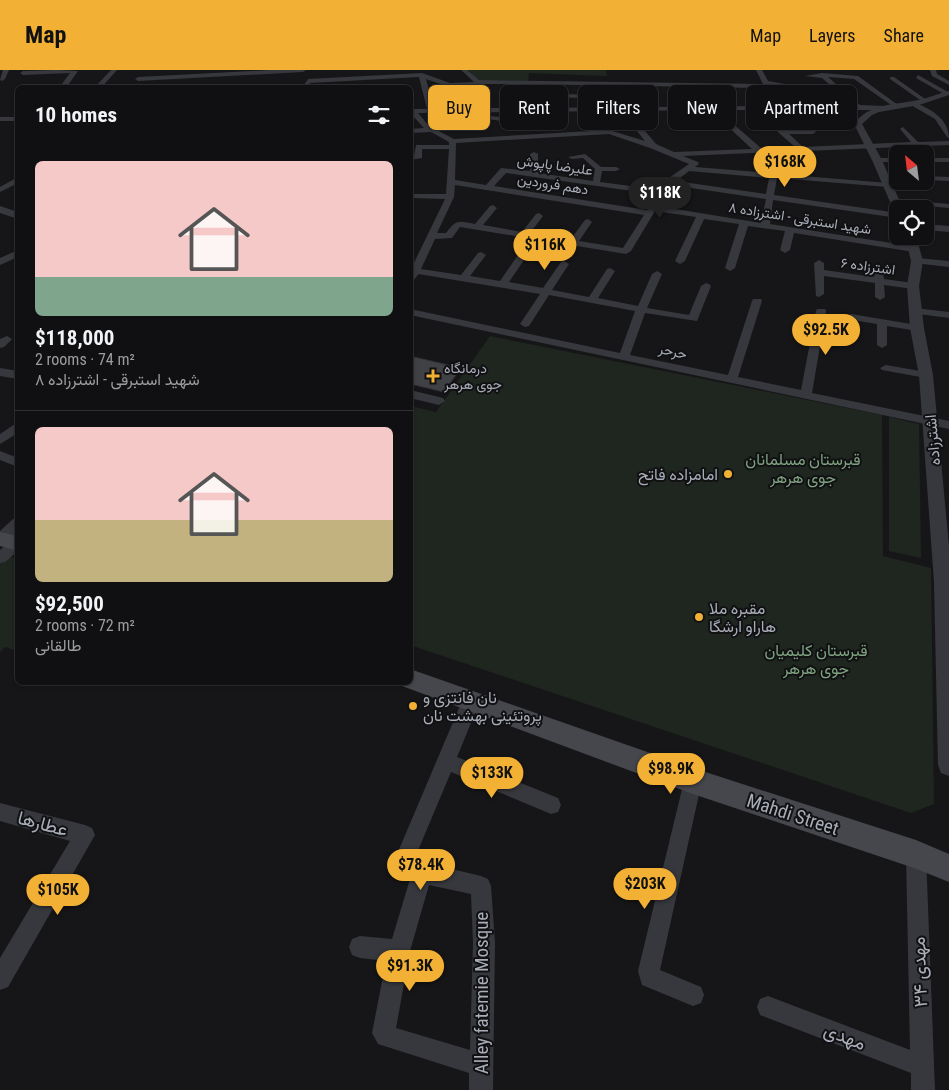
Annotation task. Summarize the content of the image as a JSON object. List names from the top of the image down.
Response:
{
  "streets": {
    "main road": ["Mahdi Street"],
    "street": [
      "علیرضا پاپوش",
      "دهم فروردین",
      "شهید استبرقی - اشترزاده ۸",
      "اشترزاده ۶",
      "حرحر",
      "اشترزاده",
      "عطارها",
      "مهدی ۳۴",
      "Alley fatemie Mosque",
      "مهدی"
    ]
  },
  "crossings": [
    ["علیرضا پاپوش", "دهم فروردین"],
    ["دهم فروردین", "شهید استبرقی - اشترزاده ۸"],
    ["شهید استبرقی - اشترزاده ۸", "اشترزاده"],
    ["اشترزاده ۶", "اشترزاده"],
    ["حرحر", "اشترزاده"],
    ["Mahdi Street", "مهدی ۳۴"],
    ["Mahdi Street", "Alley fatemie Mosque"],
    ["مهدی ۳۴", "مهدی"]
  ],
  "parks": ["قبرستان مسلمانان جوی هرهر", "قبرستان کلیمیان جوی هرهر"],
  "places": {
    "health": ["درمانگاه جوی هرهر"],
    "other": ["امامزاده فاتح", "مقبره ملا هاراو ارشگا", "نان فانتزی و پروتئینی بهشت نان"]
  },
  "north": "top left",
  "page": {
    "header": "Map",
    "nav": ["Map", "Layers", "Share"],
    "chip": [
      "Buy",
      "Rent",
      "Filters",
      "New",
      "Apartment"
    ],
    "heading": "10 homes",
    "list": [
      {
        "name": "$118,000",
        "note": "2 rooms · 74 m² · شهید استبرقی - اشترزاده ۸"
      },
      {
        "name": "$92,500",
        "note": "2 rooms · 72 m² · طالقانی"
      }
    ],
    "price": [
      "$168K",
      "$118K",
      "$116K",
      "$92.5K",
      "$98.9K",
      "$133K",
      "$78.4K",
      "$203K",
      "$105K",
      "$91.3K"
    ]
  }
}
